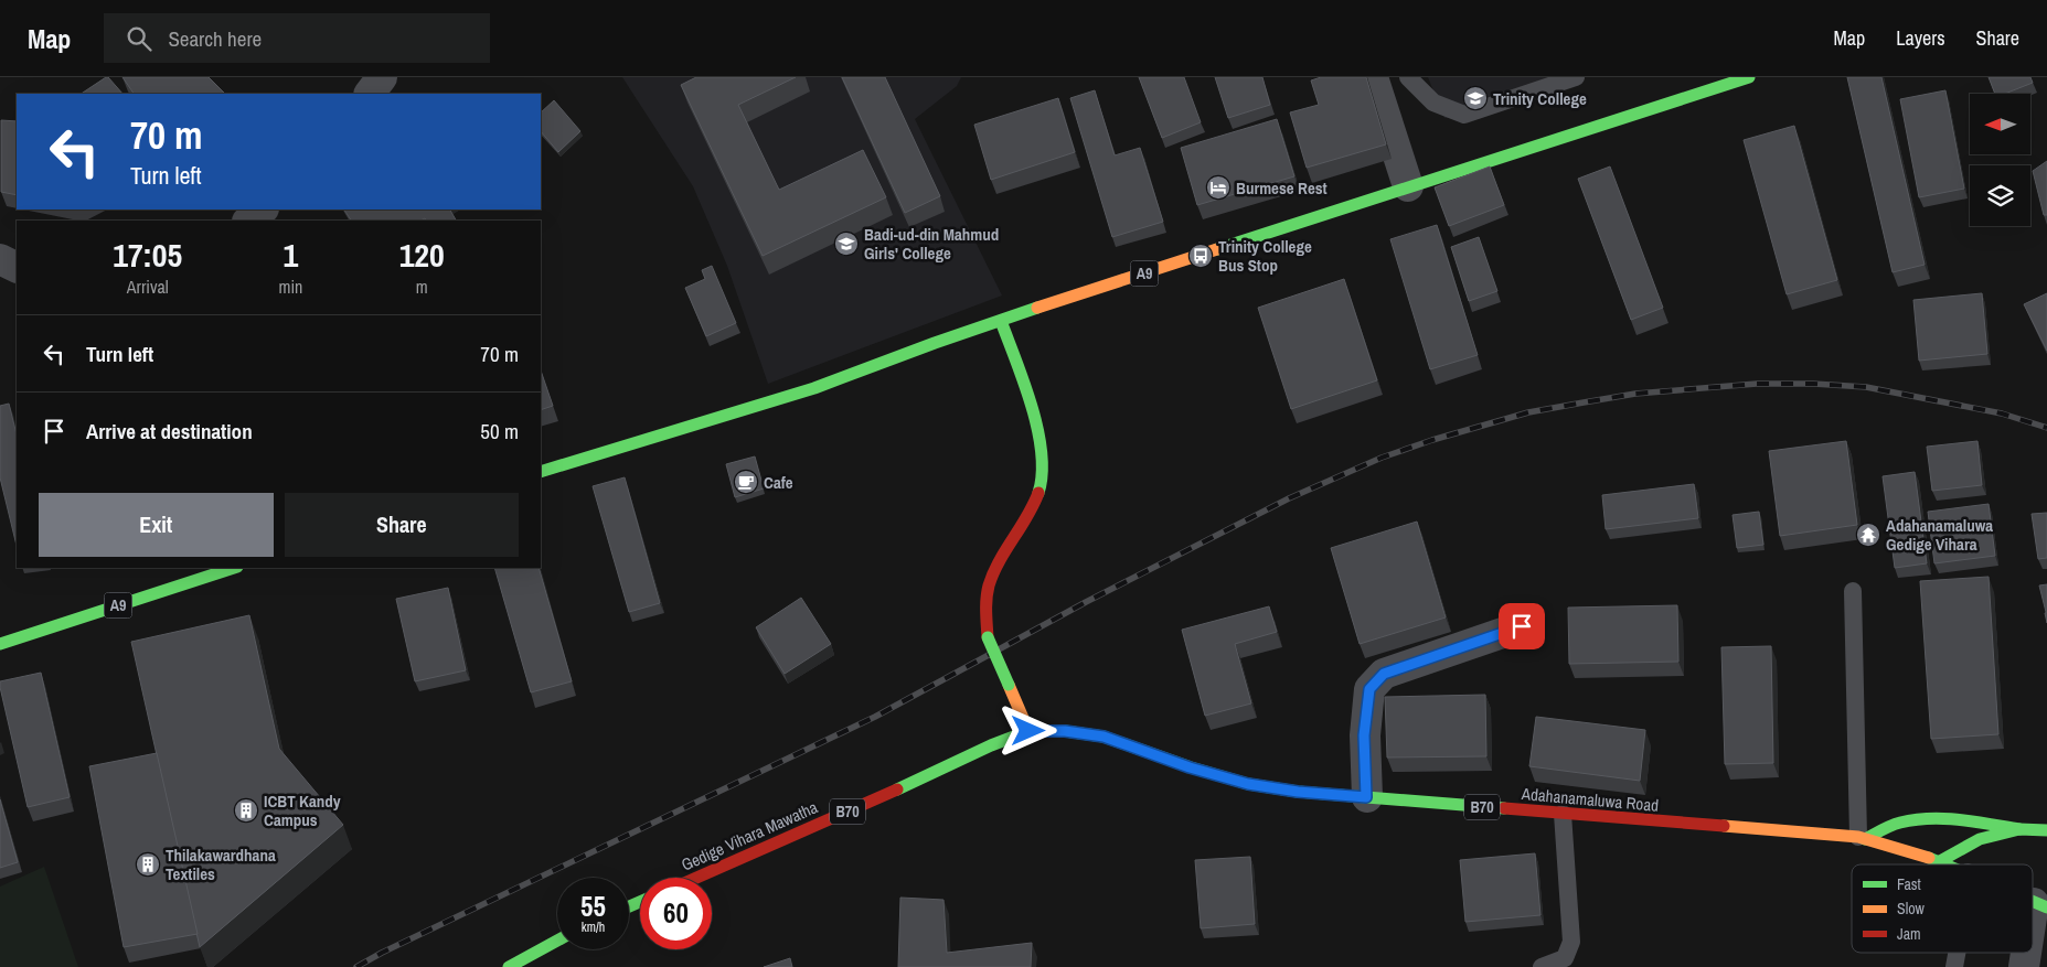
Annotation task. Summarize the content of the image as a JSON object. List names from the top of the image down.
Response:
{
  "streets": {
    "main road": [
      "A9",
      "Adahanamaluwa Road",
      "B70",
      "Gedige Vihara Mawatha"
    ]
  },
  "crossings": [
    ["Adahanamaluwa Road", "Gedige Vihara Mawatha"]
  ],
  "places": {
    "school or university": ["Trinity College", "Badi-ud-din Mahmud Girls' College"],
    "hotel": ["Burmese Rest"],
    "bus stop": ["Trinity College Bus Stop"],
    "cafe": ["Cafe"],
    "temple": ["Adahanamaluwa Gedige Vihara"],
    "building": ["ICBT Kandy Campus", "Thilakawardhana Textiles"]
  },
  "legend": ["Fast", "Slow", "Jam"],
  "north": "left",
  "page": {
    "header": "Map",
    "search": "Search here",
    "nav": ["Map", "Layers", "Share"],
    "turn": ["70 m", "Turn left"],
    "eta": [
      "17:05",
      "Arrival",
      "1",
      "min",
      "120",
      "m"
    ],
    "list": [
      {
        "name": "Turn left",
        "value": "70 m"
      },
      {
        "name": "Arrive at destination",
        "value": "50 m"
      }
    ],
    "buttons": ["Exit", "Share"],
    "speed": "55 km/h",
    "limit": "60"
  }
}
